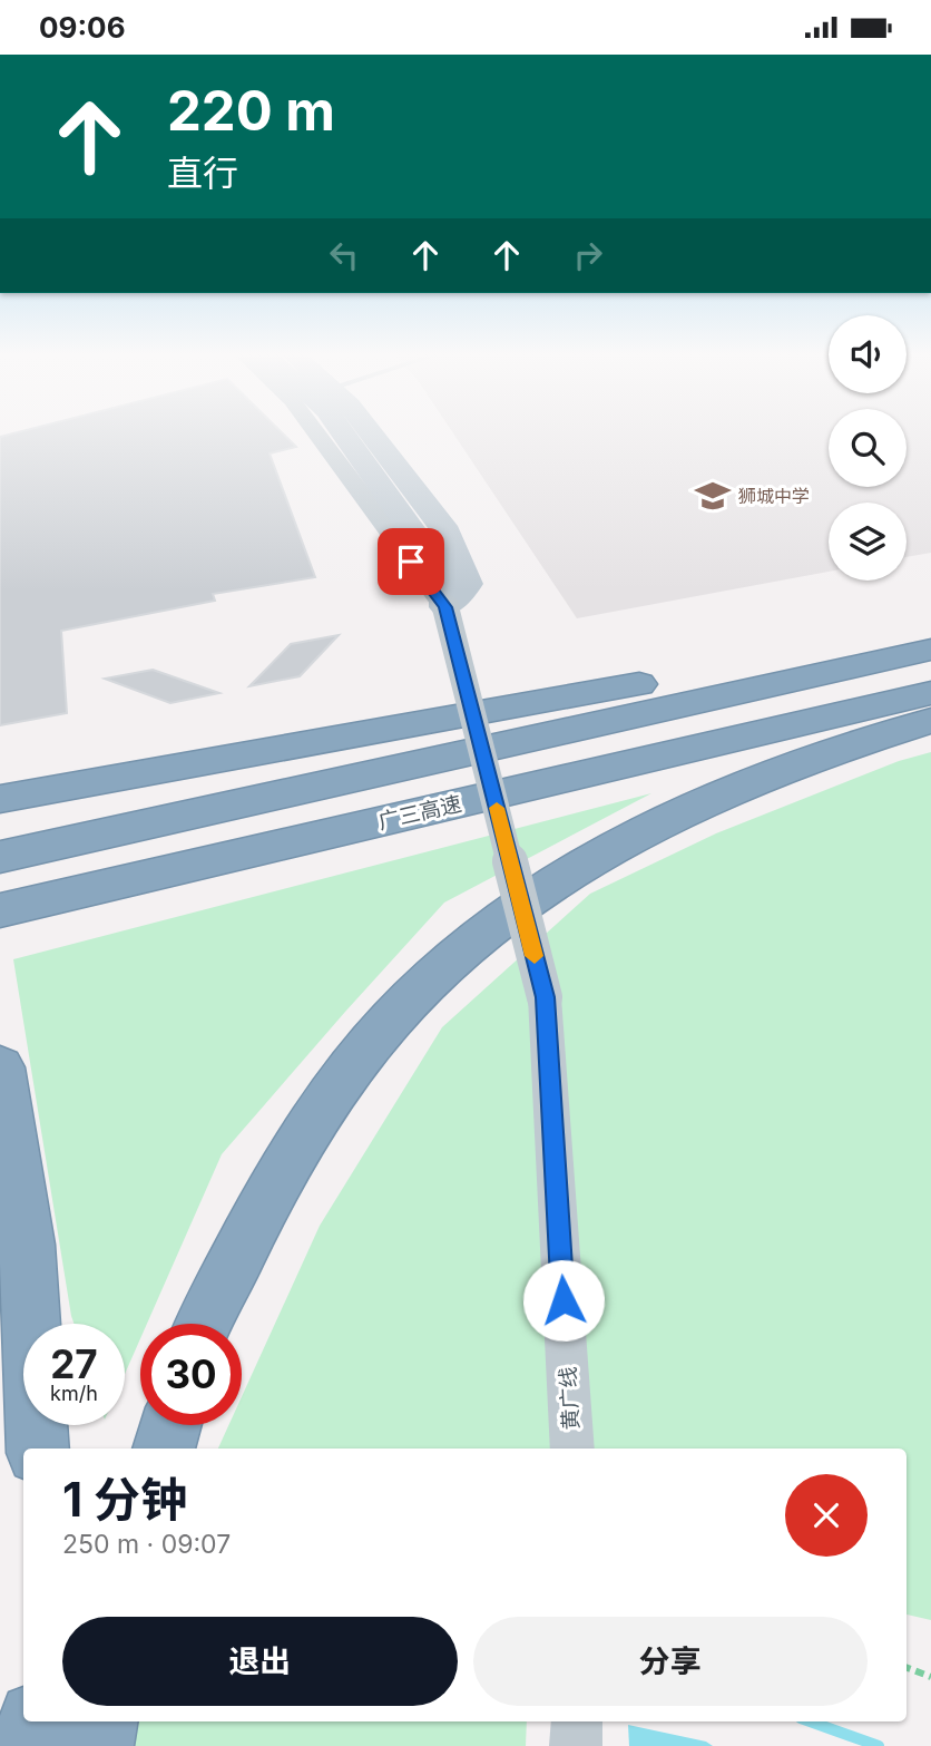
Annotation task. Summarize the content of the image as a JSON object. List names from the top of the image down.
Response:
{
  "streets": {
    "highway": ["广三高速"],
    "street": ["黄广线"]
  },
  "places": {
    "school or university": ["狮城中学"]
  },
  "page": {
    "status": "09:06",
    "turn": ["220 m", "直行"],
    "speed": "27 km/h",
    "limit": "30",
    "heading": ["1 分钟", "250 m · 09:07"],
    "buttons": ["退出", "分享"]
  }
}
